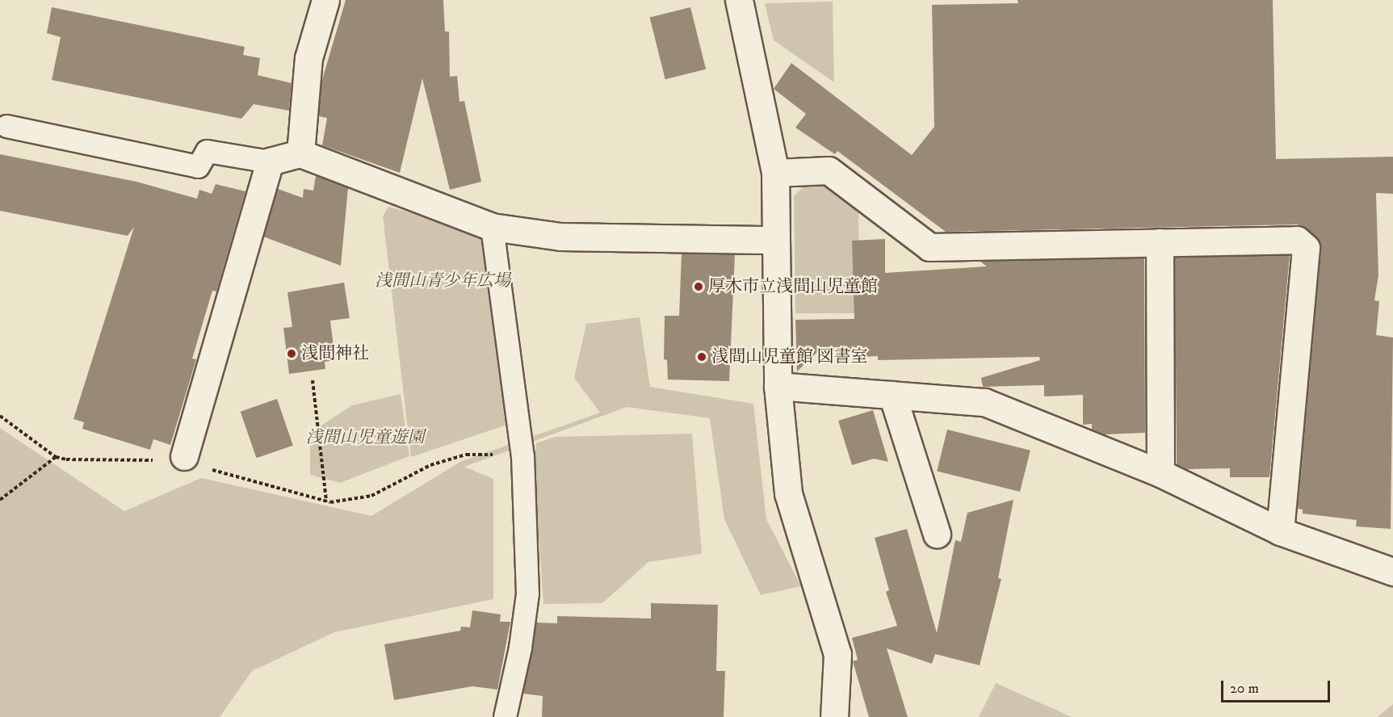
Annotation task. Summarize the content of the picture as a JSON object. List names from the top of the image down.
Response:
{
  "parks": ["浅間山青少年広場", "浅間山児童遊園"],
  "places": ["厚木市立浅間山児童館", "浅間神社", "浅間山児童館 図書室"],
  "scale_bar": "20 m"
}
